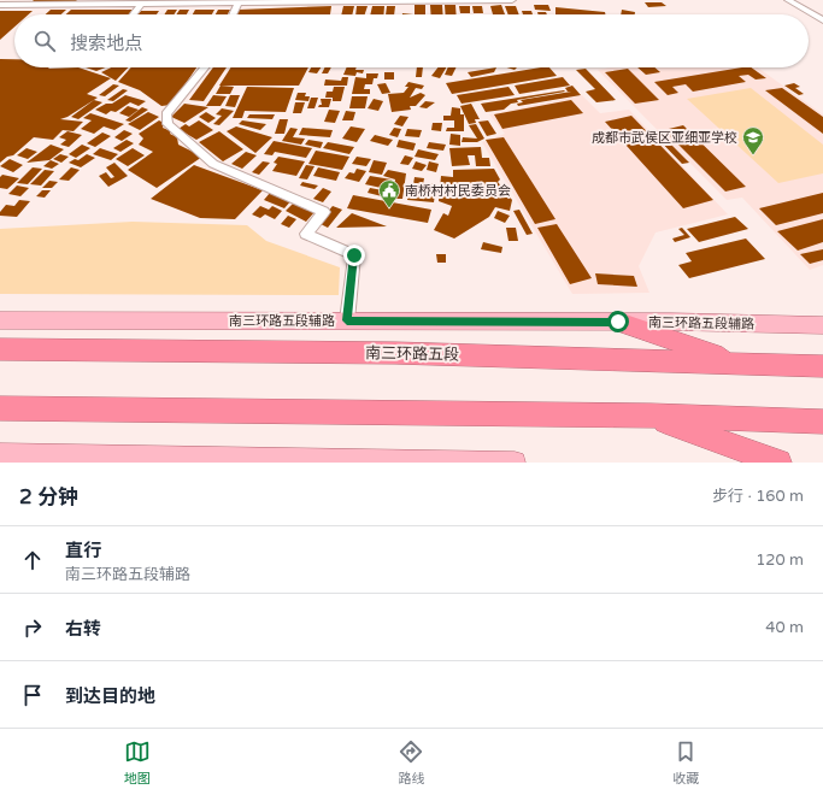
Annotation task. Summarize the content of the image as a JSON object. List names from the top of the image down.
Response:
{
  "streets": {
    "highway": ["南三环路五段"],
    "main road": ["南三环路五段辅路"]
  },
  "places": {
    "school or university": ["成都市武侯区亚细亚学校"],
    "public building": ["南桥村村民委员会"]
  },
  "page": {
    "search": "搜索地点",
    "heading": ["2 分钟", "步行 · 160 m"],
    "list": [
      ["直行", "南三环路五段辅路", "120 m"],
      ["右转", "40 m"],
      "到达目的地"
    ],
    "nav": ["地图", "路线", "收藏"]
  }
}
